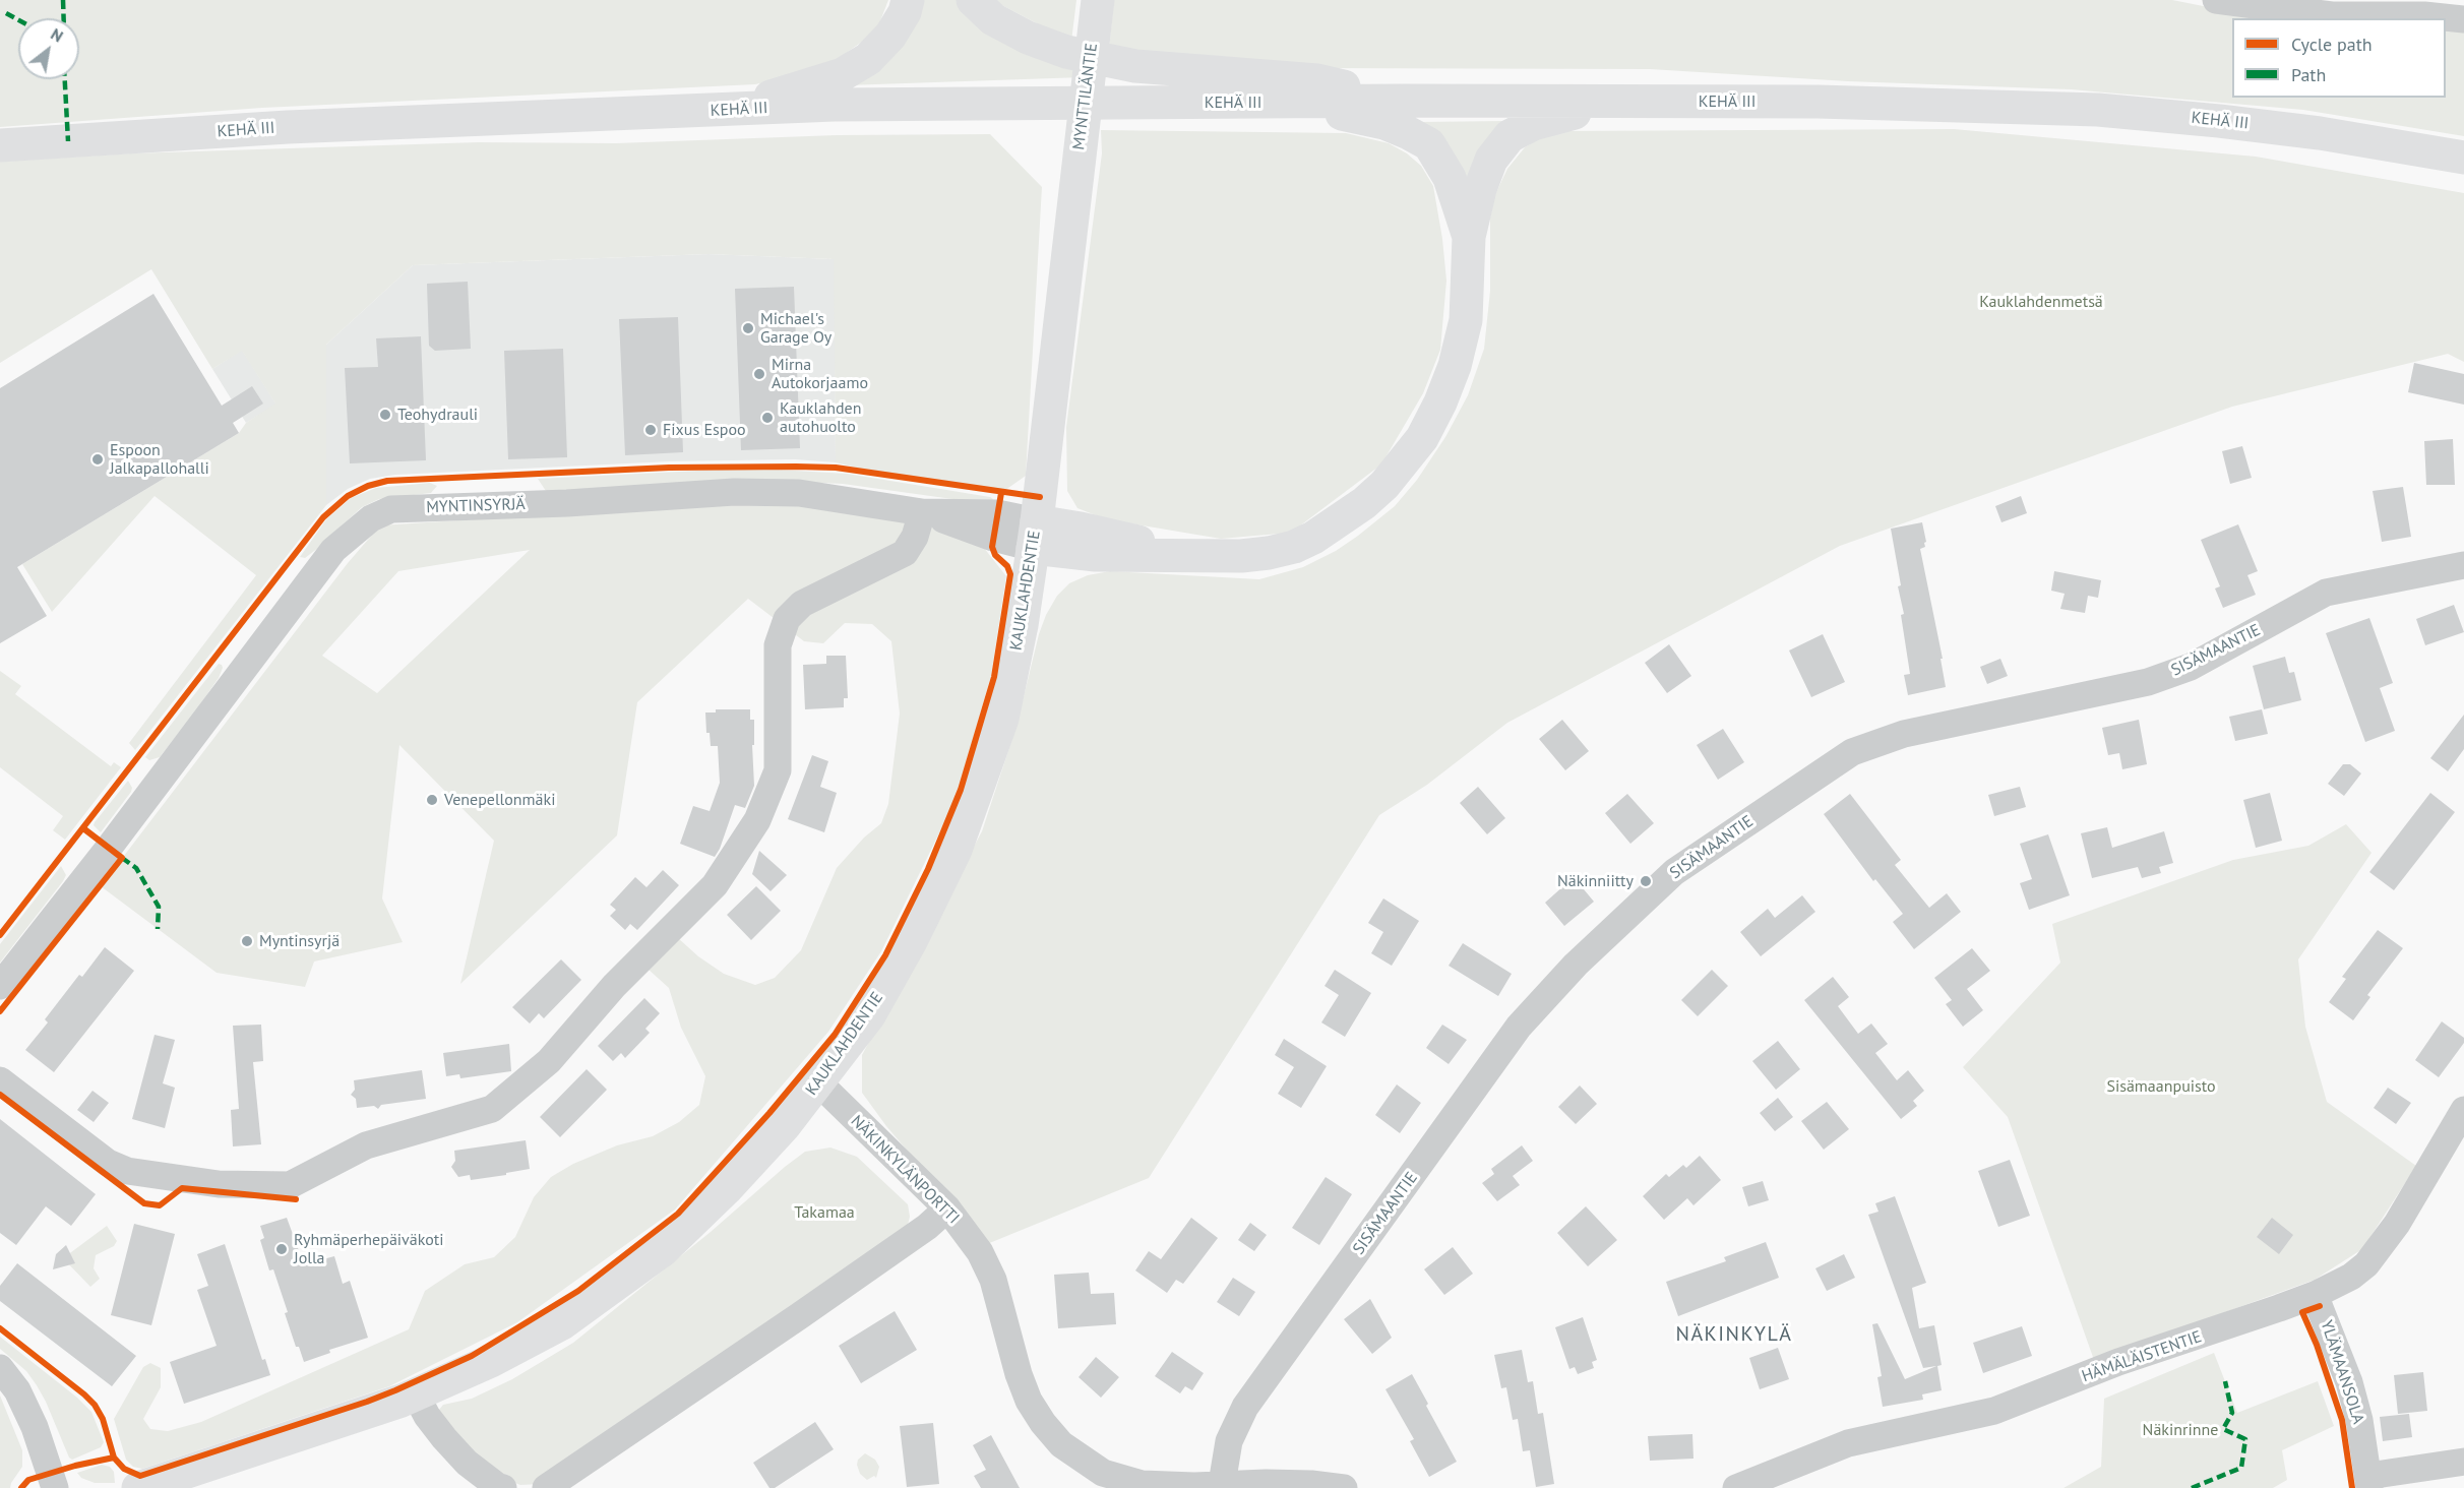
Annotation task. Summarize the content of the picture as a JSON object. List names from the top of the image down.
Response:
{
  "streets": {
    "main road": ["MYNTTILÄNTIE", "KEHÄ III", "KAUKLAHDENTIE"],
    "street": [
      "MYNTINSYRJÄ",
      "SISÄMAANTIE",
      "NÄKINKYLÄNPORTTI",
      "HÄMÄLÄISTENTIE",
      "YLÄMAANSOLA"
    ]
  },
  "crossings": [
    ["MYNTTILÄNTIE", "KAUKLAHDENTIE"],
    ["MYNTINSYRJÄ", "KAUKLAHDENTIE"],
    ["KAUKLAHDENTIE", "NÄKINKYLÄNPORTTI"],
    ["HÄMÄLÄISTENTIE", "YLÄMAANSOLA"]
  ],
  "districts": ["NÄKINKYLÄ"],
  "parks": [
    "Kauklahdenmetsä",
    "Sisämaanpuisto",
    "Takamaa",
    "Näkinrinne"
  ],
  "places": [
    "Michael's Garage Oy",
    "Mirna Autokorjaamo",
    "Teohydrauli",
    "Kauklahden autohuolto",
    "Fixus Espoo",
    "Espoon Jalkapallohalli",
    "Venepellonmäki",
    "Näkinniitty",
    "Myntinsyrjä",
    "Ryhmäperhepäiväkoti Jolla"
  ],
  "legend": ["Cycle path", "Path"],
  "north": "top right"
}
